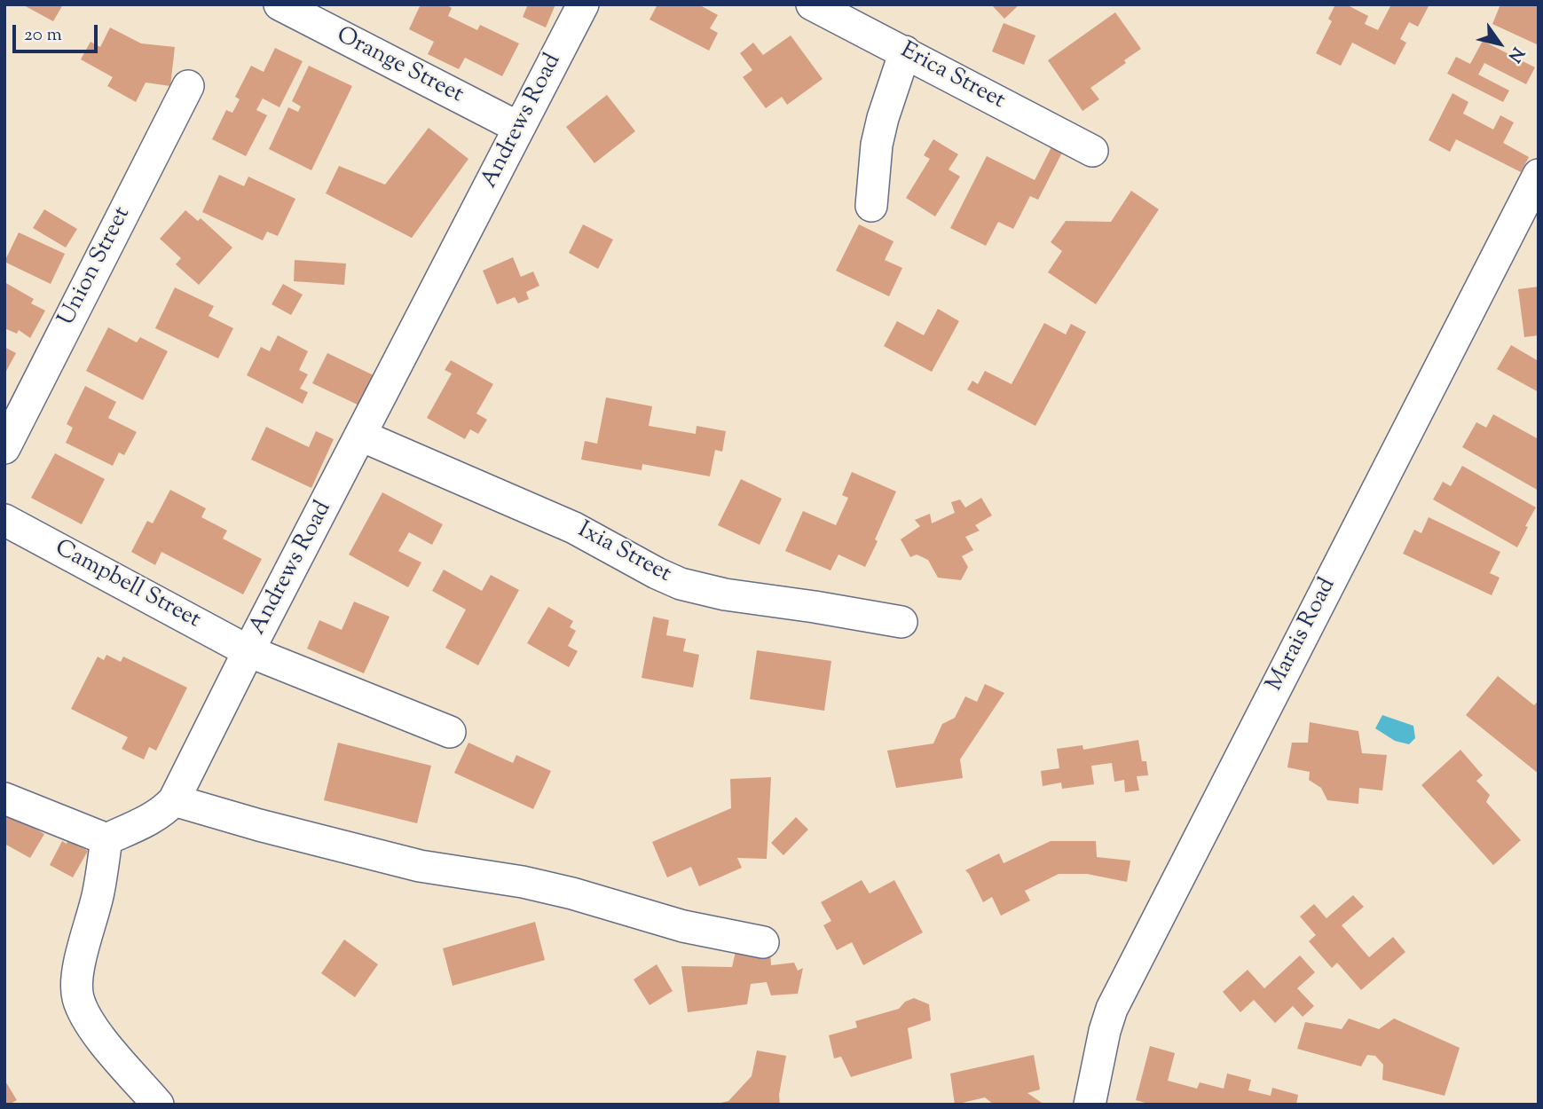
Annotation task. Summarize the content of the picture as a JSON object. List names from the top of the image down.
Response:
{
  "streets": {
    "street": [
      "Orange Street",
      "Erica Street",
      "Andrews Road",
      "Union Street",
      "Ixia Street",
      "Campbell Street",
      "Marais Road"
    ]
  },
  "crossings": [
    ["Orange Street", "Andrews Road"],
    ["Andrews Road", "Ixia Street"],
    ["Andrews Road", "Campbell Street"]
  ],
  "scale_bar": "20 m",
  "north": "bottom right"
}
